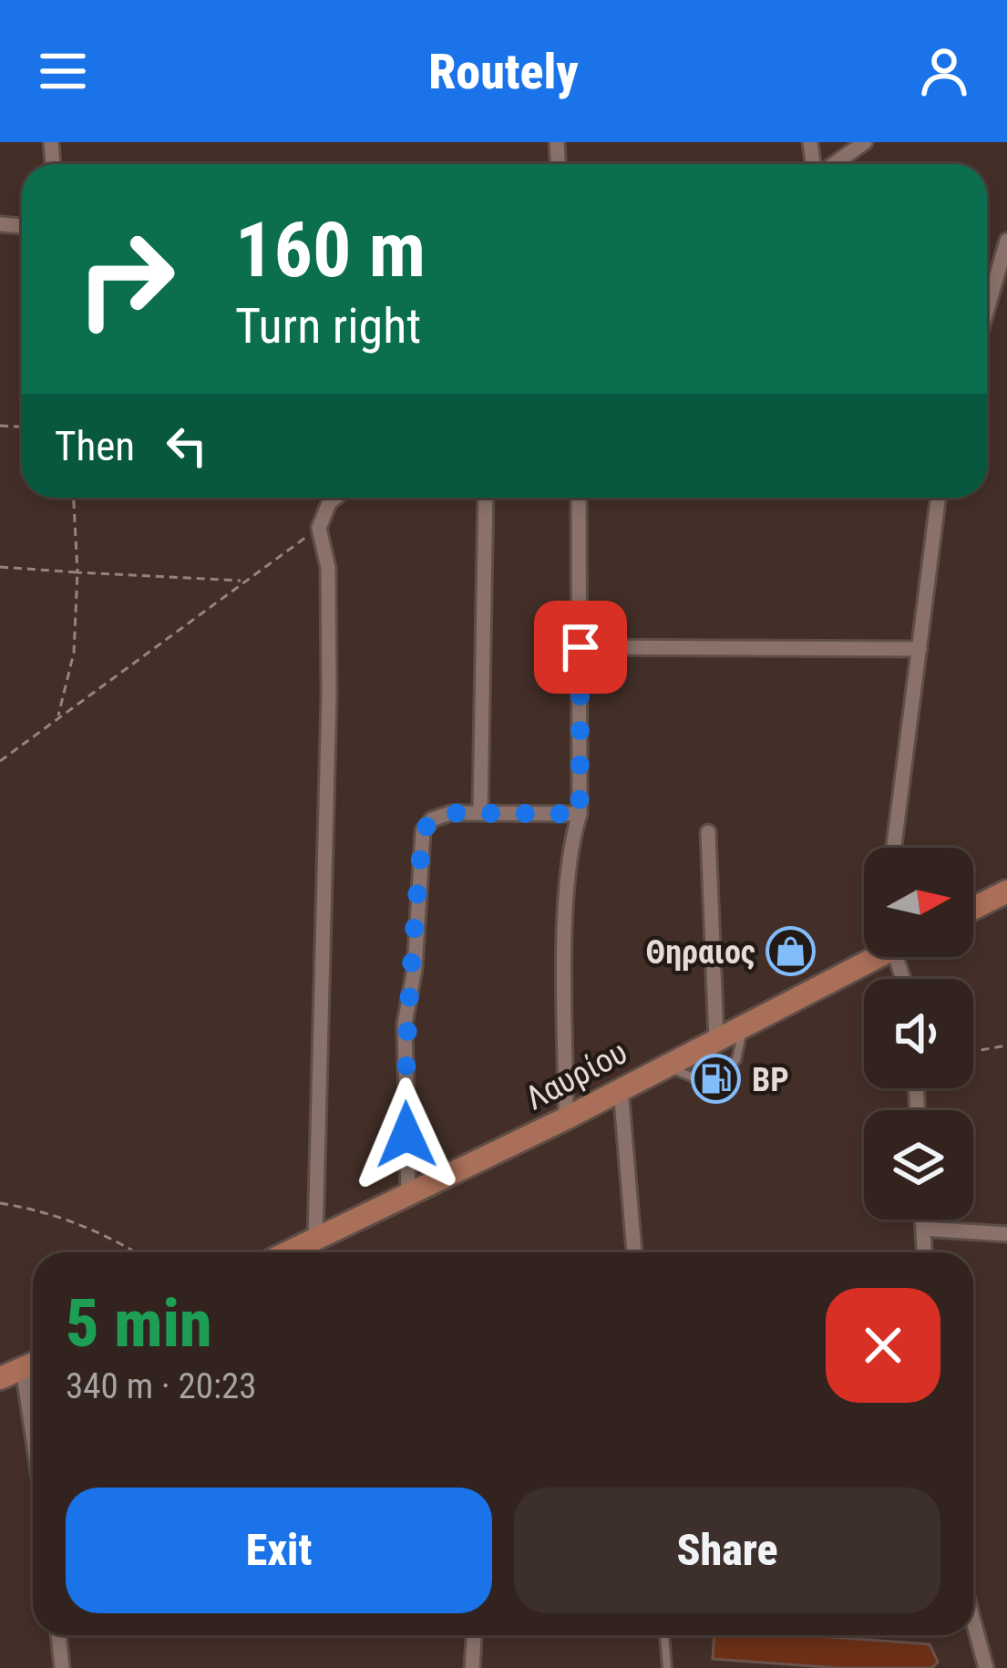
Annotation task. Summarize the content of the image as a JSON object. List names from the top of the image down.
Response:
{
  "streets": {
    "main road": ["Λαυρίου"]
  },
  "places": {
    "shop": ["Θηραιος"],
    "fuel station": ["BP"]
  },
  "north": "right",
  "page": {
    "header": "Routely",
    "turn": ["160 m", "Turn right"],
    "then": "Then",
    "heading": ["5 min", "340 m · 20:23"],
    "buttons": ["Exit", "Share"]
  }
}
